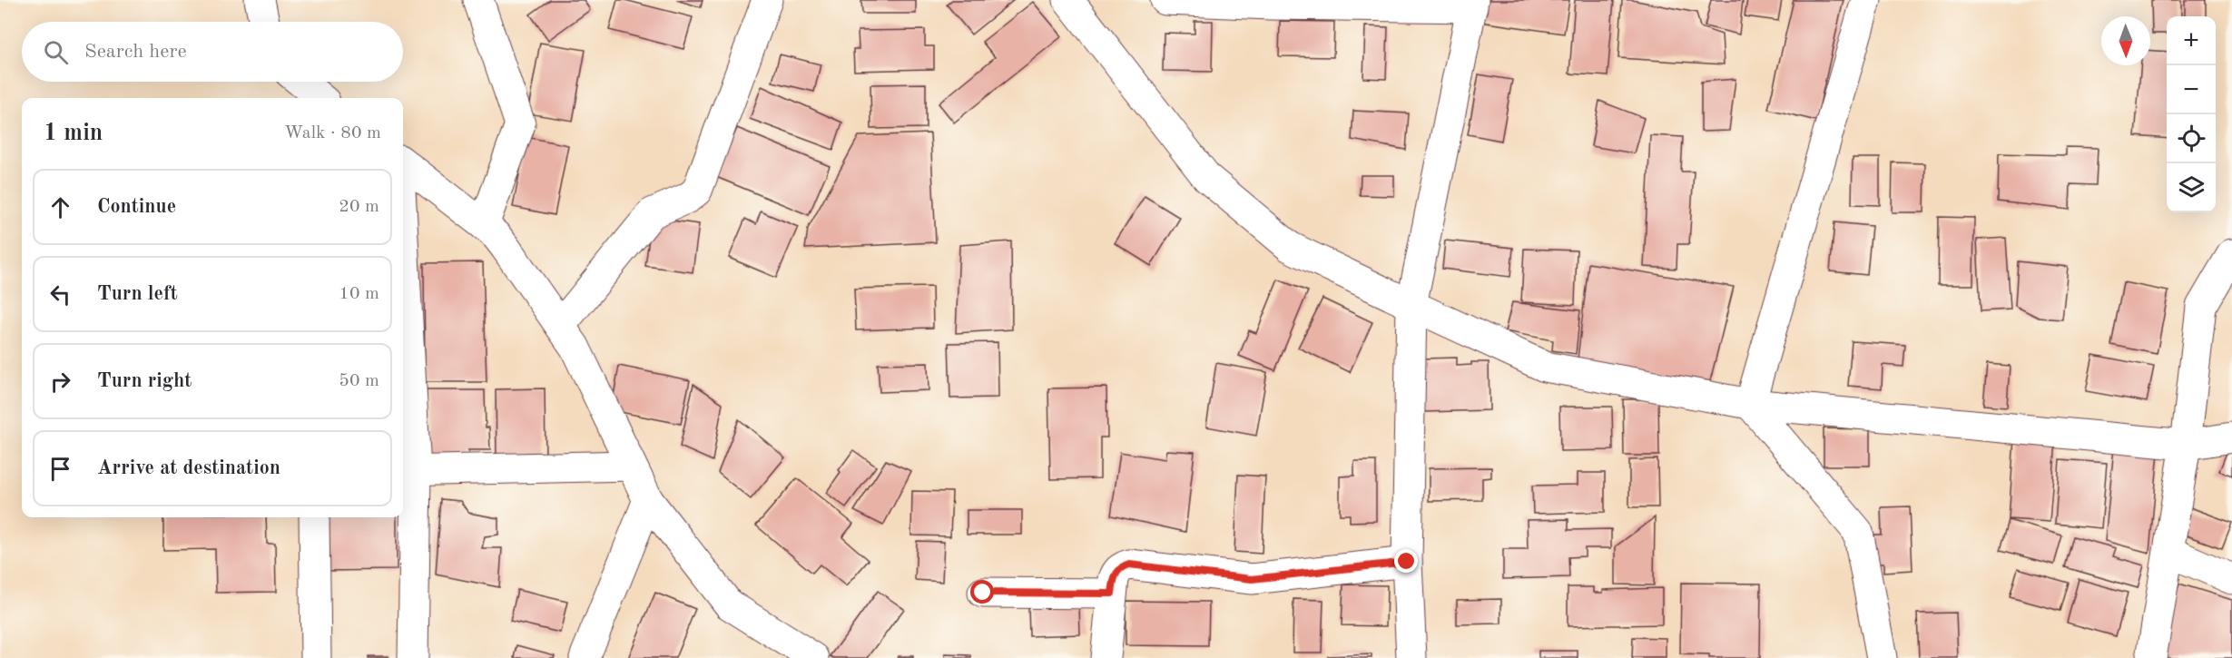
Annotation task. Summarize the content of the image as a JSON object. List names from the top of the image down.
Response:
{
  "north": "bottom",
  "page": {
    "map_buttons": ["+", "−"],
    "search": "Search here",
    "heading": ["1 min", "Walk · 80 m"],
    "list": [
      ["Continue", "20 m"],
      ["Turn left", "10 m"],
      ["Turn right", "50 m"],
      "Arrive at destination"
    ]
  }
}
